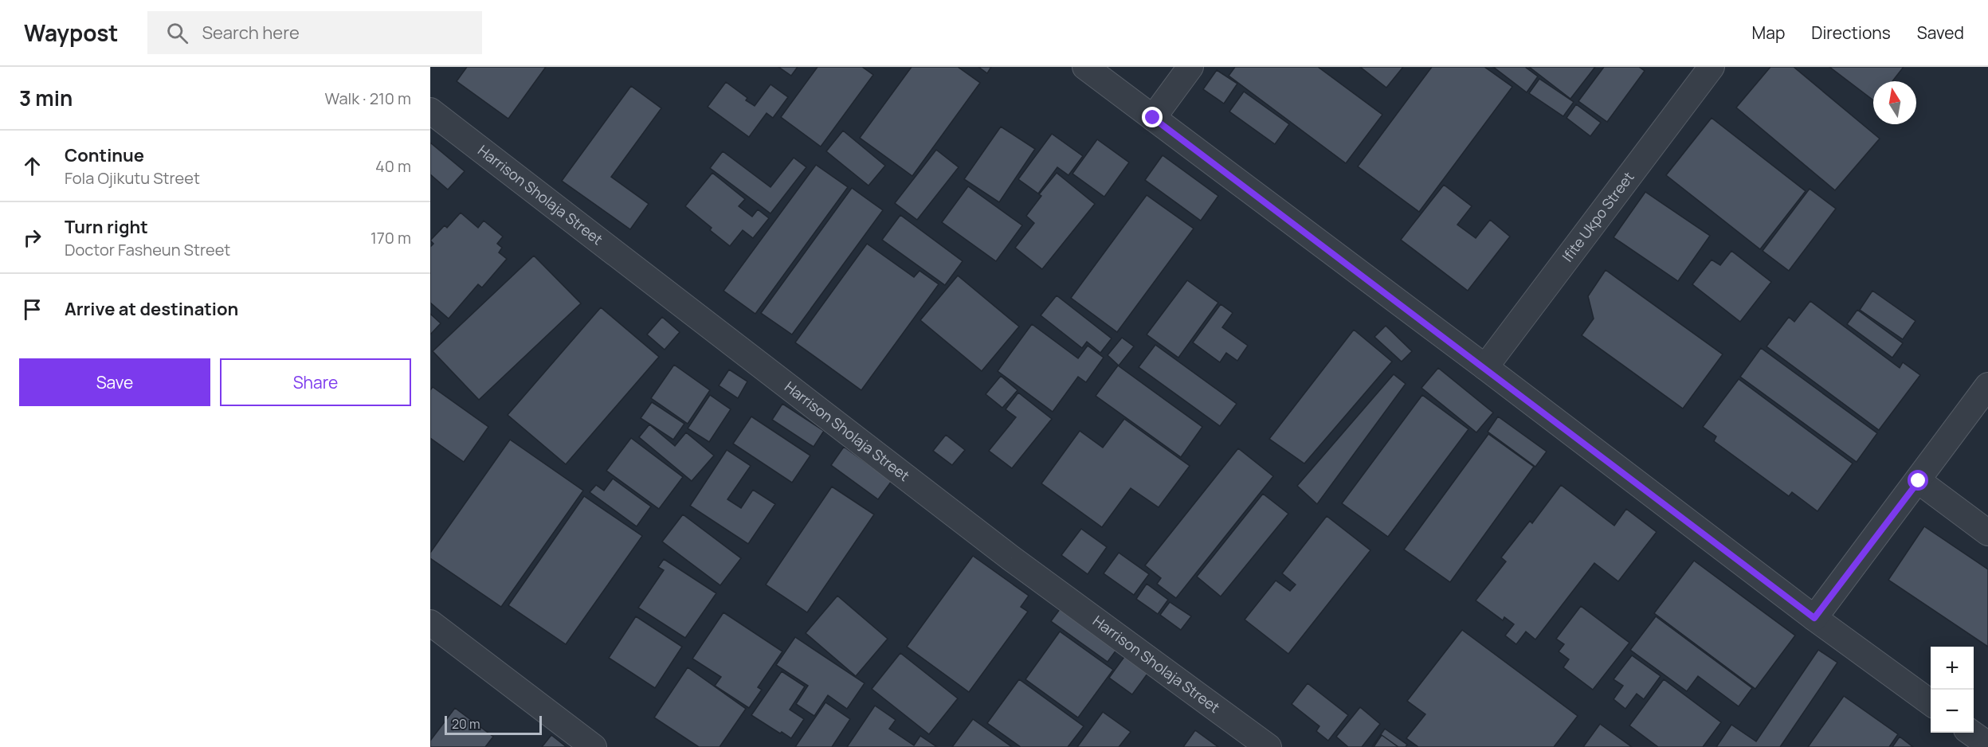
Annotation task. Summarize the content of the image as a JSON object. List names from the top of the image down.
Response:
{
  "streets": {
    "street": ["Harrison Sholaja Street", "Ifite Ukpo Street"]
  },
  "scale_bar": "20 m",
  "north": "top",
  "page": {
    "header": "Waypost",
    "search": "Search here",
    "nav": ["Map", "Directions", "Saved"],
    "heading": ["3 min", "Walk · 210 m"],
    "list": [
      ["Continue", "Fola Ojikutu Street", "40 m"],
      ["Turn right", "Doctor Fasheun Street", "170 m"],
      "Arrive at destination"
    ],
    "buttons": ["Save", "Share"],
    "map_buttons": ["+", "−"],
    "scale": "20 m"
  }
}
